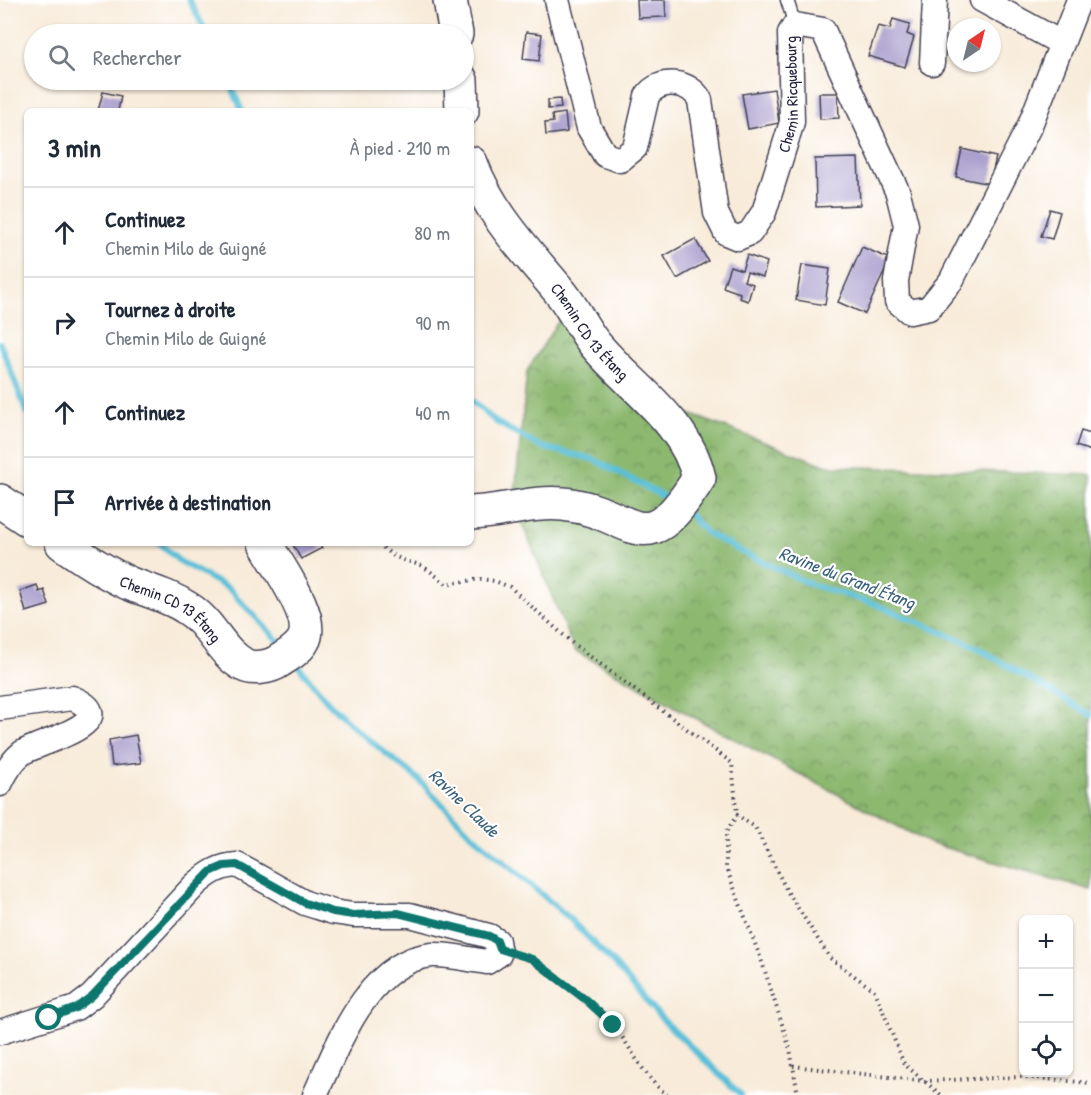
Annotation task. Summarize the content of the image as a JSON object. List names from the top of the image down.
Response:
{
  "streets": {
    "main road": ["Chemin CD 13 Étang"],
    "street": ["Chemin Ricquebourg"]
  },
  "water": ["Ravine du Grand Étang", "Ravine Claude"],
  "north": "top right",
  "page": {
    "search": "Rechercher",
    "heading": ["3 min", "À pied · 210 m"],
    "list": [
      ["Continuez", "Chemin Milo de Guigné", "80 m"],
      ["Tournez à droite", "Chemin Milo de Guigné", "90 m"],
      ["Continuez", "40 m"],
      "Arrivée à destination"
    ],
    "map_buttons": ["+", "−"]
  }
}
